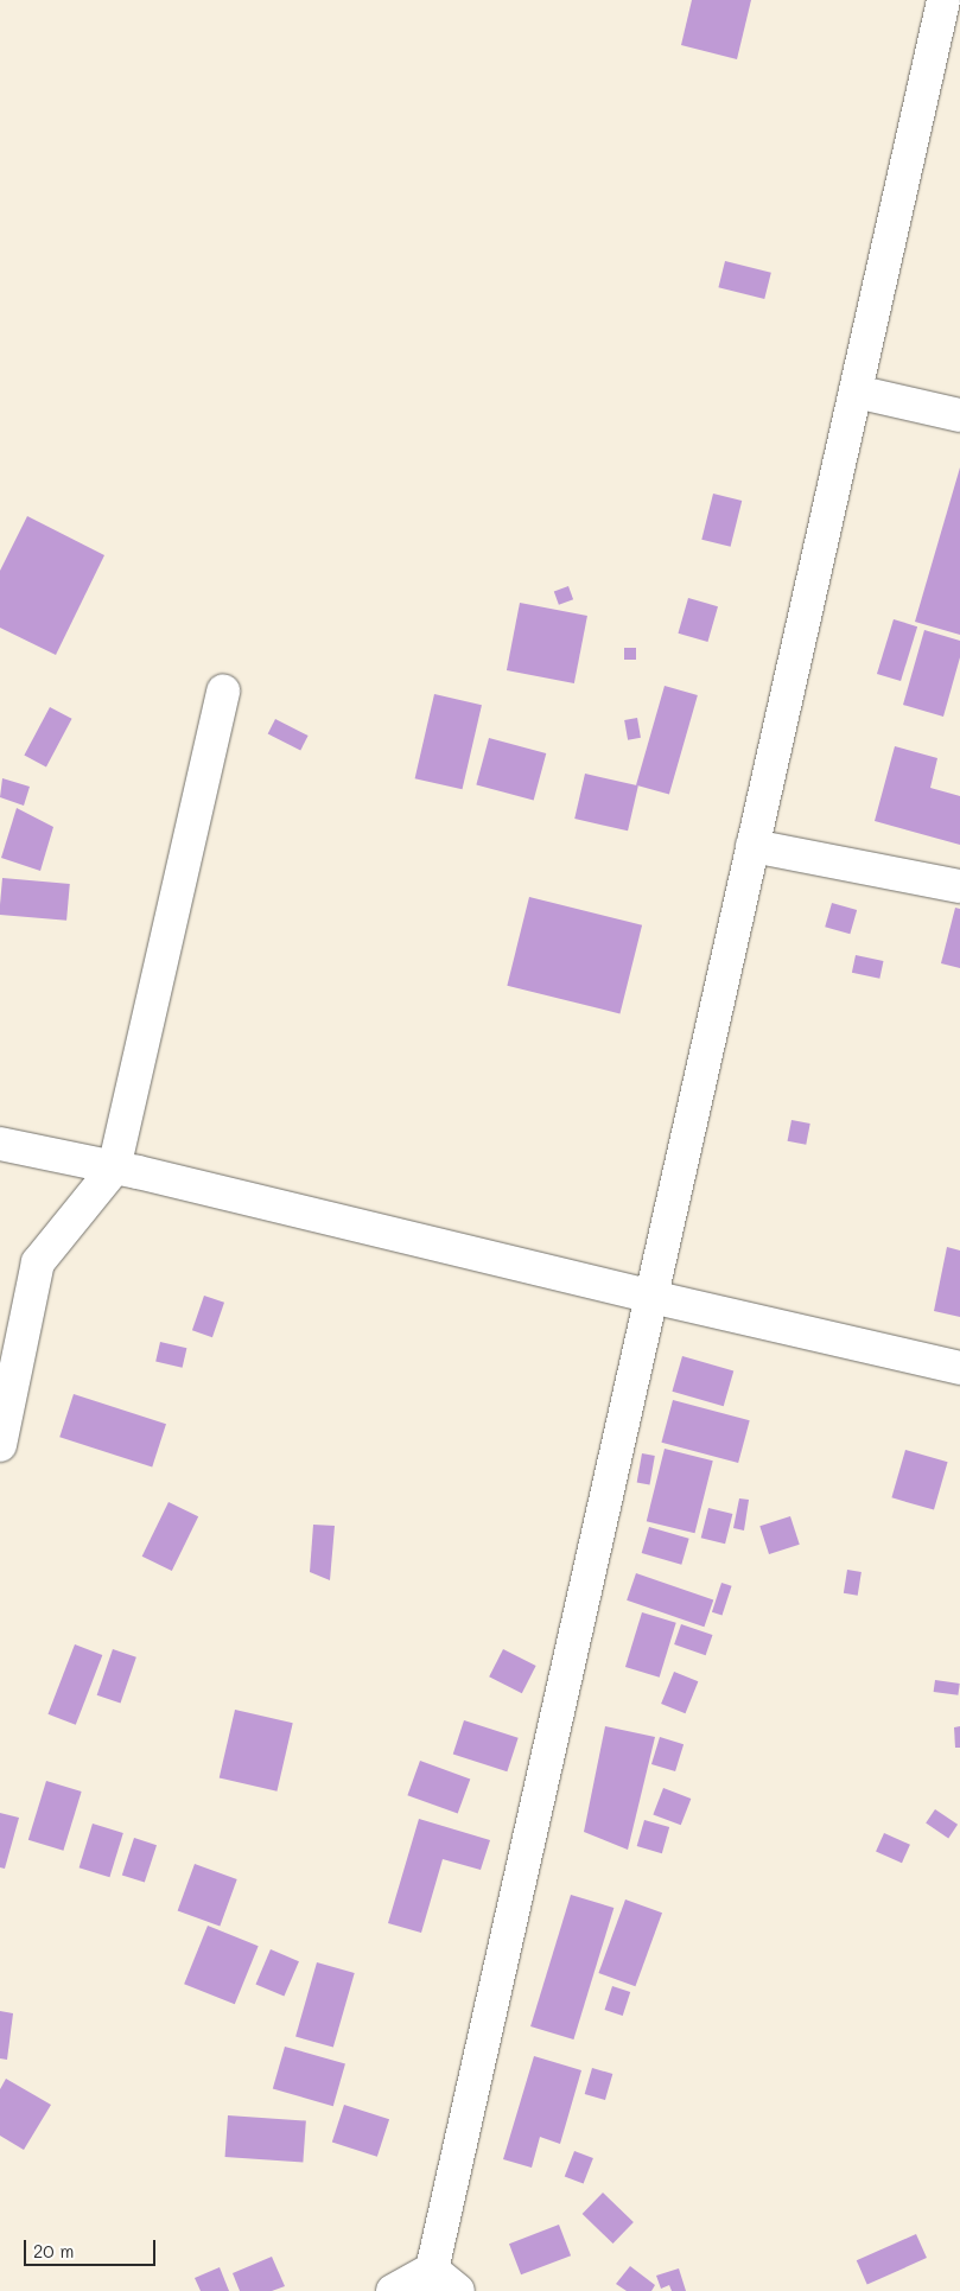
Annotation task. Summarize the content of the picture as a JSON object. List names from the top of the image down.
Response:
{
  "scale_bar": "20 m"
}
